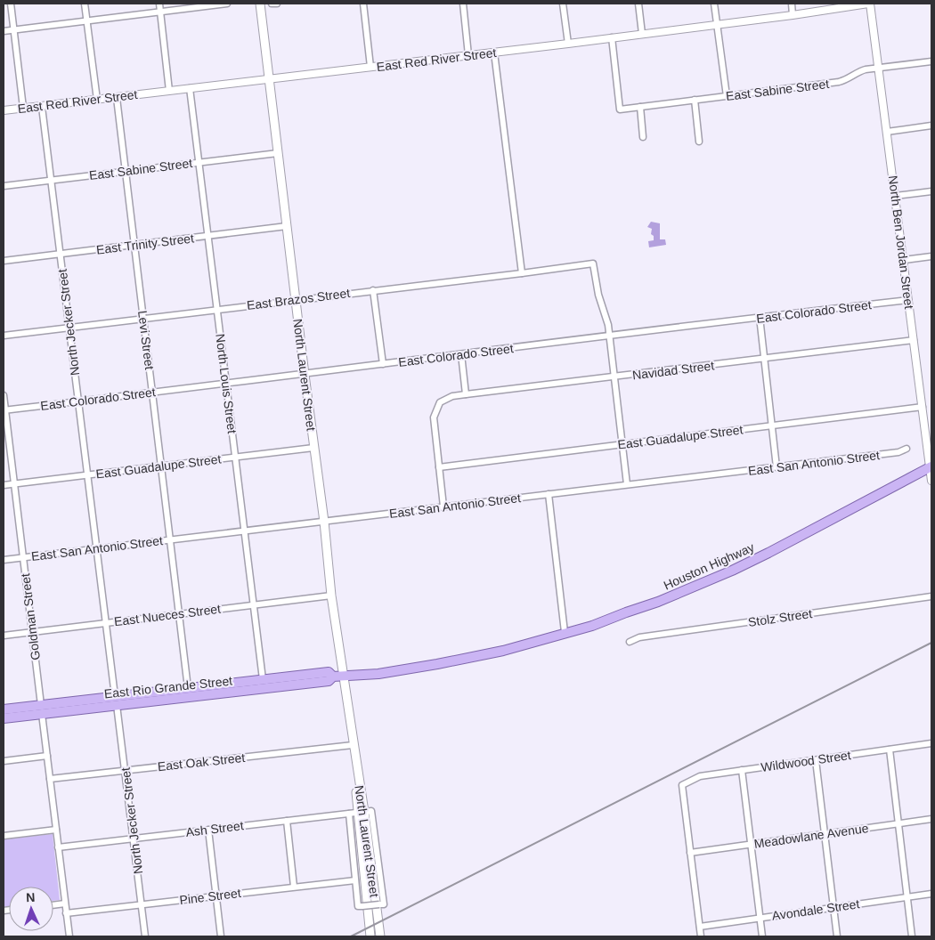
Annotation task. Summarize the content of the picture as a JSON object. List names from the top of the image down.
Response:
{
  "streets": {
    "main road": ["North Laurent Street", "Houston Highway", "East Rio Grande Street"],
    "street": [
      "East Red River Street",
      "East Sabine Street",
      "North Ben Jordan Street",
      "East Trinity Street",
      "East Brazos Street",
      "East Colorado Street",
      "North Jecker Street",
      "Levi Street",
      "Navidad Street",
      "North Louis Street",
      "East Guadalupe Street",
      "East San Antonio Street",
      "East Nueces Street",
      "Goldman Street",
      "Stolz Street",
      "Wildwood Street",
      "East Oak Street",
      "Ash Street",
      "Meadowlane Avenue",
      "Pine Street",
      "Avondale Street"
    ]
  },
  "crossings": [
    ["East Red River Street", "East Sabine Street"],
    ["East Red River Street", "North Ben Jordan Street"],
    ["East Red River Street", "North Jecker Street"],
    ["East Red River Street", "Levi Street"],
    ["East Red River Street", "North Laurent Street"],
    ["East Red River Street", "North Louis Street"],
    ["East Sabine Street", "North Ben Jordan Street"],
    ["East Sabine Street", "North Jecker Street"],
    ["East Sabine Street", "Levi Street"],
    ["East Sabine Street", "North Laurent Street"],
    ["East Sabine Street", "North Louis Street"],
    ["North Ben Jordan Street", "East Colorado Street"],
    ["North Ben Jordan Street", "Navidad Street"],
    ["North Ben Jordan Street", "East Guadalupe Street"],
    ["North Ben Jordan Street", "Houston Highway"],
    ["East Trinity Street", "North Jecker Street"],
    ["East Trinity Street", "Levi Street"],
    ["East Trinity Street", "North Laurent Street"],
    ["East Trinity Street", "North Louis Street"],
    ["East Brazos Street", "East Colorado Street"],
    ["East Brazos Street", "North Jecker Street"],
    ["East Brazos Street", "Levi Street"],
    ["East Brazos Street", "North Laurent Street"],
    ["East Brazos Street", "North Louis Street"],
    ["East Colorado Street", "North Jecker Street"],
    ["East Colorado Street", "Levi Street"],
    ["East Colorado Street", "North Laurent Street"],
    ["East Colorado Street", "North Louis Street"],
    ["East Colorado Street", "Goldman Street"],
    ["North Jecker Street", "East Guadalupe Street"],
    ["North Jecker Street", "East San Antonio Street"],
    ["North Jecker Street", "East Nueces Street"],
    ["North Jecker Street", "East Rio Grande Street"],
    ["North Jecker Street", "East Oak Street"],
    ["North Jecker Street", "Ash Street"],
    ["North Jecker Street", "Pine Street"],
    ["Levi Street", "East Guadalupe Street"],
    ["Levi Street", "East San Antonio Street"],
    ["Levi Street", "East Nueces Street"],
    ["Levi Street", "East Rio Grande Street"],
    ["Navidad Street", "East Guadalupe Street"],
    ["North Laurent Street", "East Guadalupe Street"],
    ["North Laurent Street", "East San Antonio Street"],
    ["North Laurent Street", "East Nueces Street"],
    ["North Laurent Street", "East Rio Grande Street"],
    ["North Laurent Street", "East Oak Street"],
    ["North Laurent Street", "Ash Street"],
    ["North Louis Street", "East Guadalupe Street"],
    ["North Louis Street", "East San Antonio Street"],
    ["North Louis Street", "East Nueces Street"],
    ["North Louis Street", "East Rio Grande Street"],
    ["East Guadalupe Street", "Goldman Street"],
    ["East San Antonio Street", "Goldman Street"],
    ["Houston Highway", "East Rio Grande Street"],
    ["East Nueces Street", "Goldman Street"],
    ["Goldman Street", "East Rio Grande Street"],
    ["Goldman Street", "East Oak Street"],
    ["Goldman Street", "Ash Street"],
    ["Goldman Street", "Pine Street"],
    ["Wildwood Street", "Meadowlane Avenue"]
  ],
  "north": "top"
}
